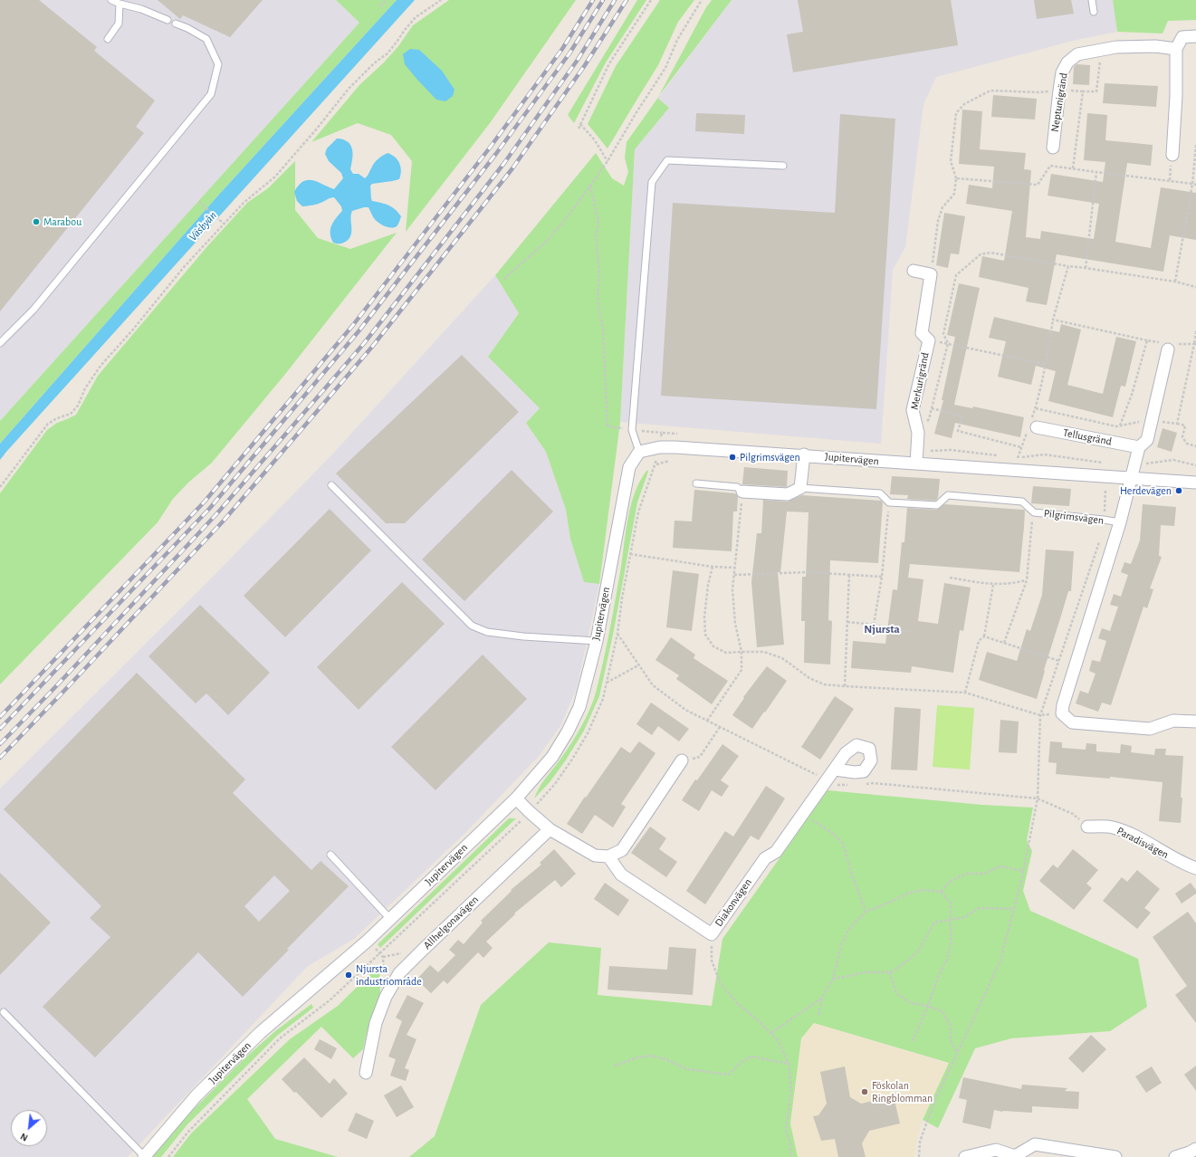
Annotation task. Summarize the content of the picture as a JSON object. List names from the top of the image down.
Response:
{
  "streets": {
    "street": [
      "Neptunigränd",
      "Merkurigränd",
      "Tellusgränd",
      "Jupitervägen",
      "Paradisvägen",
      "Diakonvägen",
      "Allhelgonavägen"
    ],
    "lane": ["Pilgrimsvägen"]
  },
  "crossings": [
    ["Merkurigränd", "Jupitervägen"]
  ],
  "districts": ["Njursta"],
  "water": ["Väsbyån"],
  "places": [
    "Marabou",
    "Pilgrimsvägen",
    "Herdevägen",
    "Njursta industriområde",
    "Föskolan Ringblomman"
  ],
  "north": "bottom left"
}
